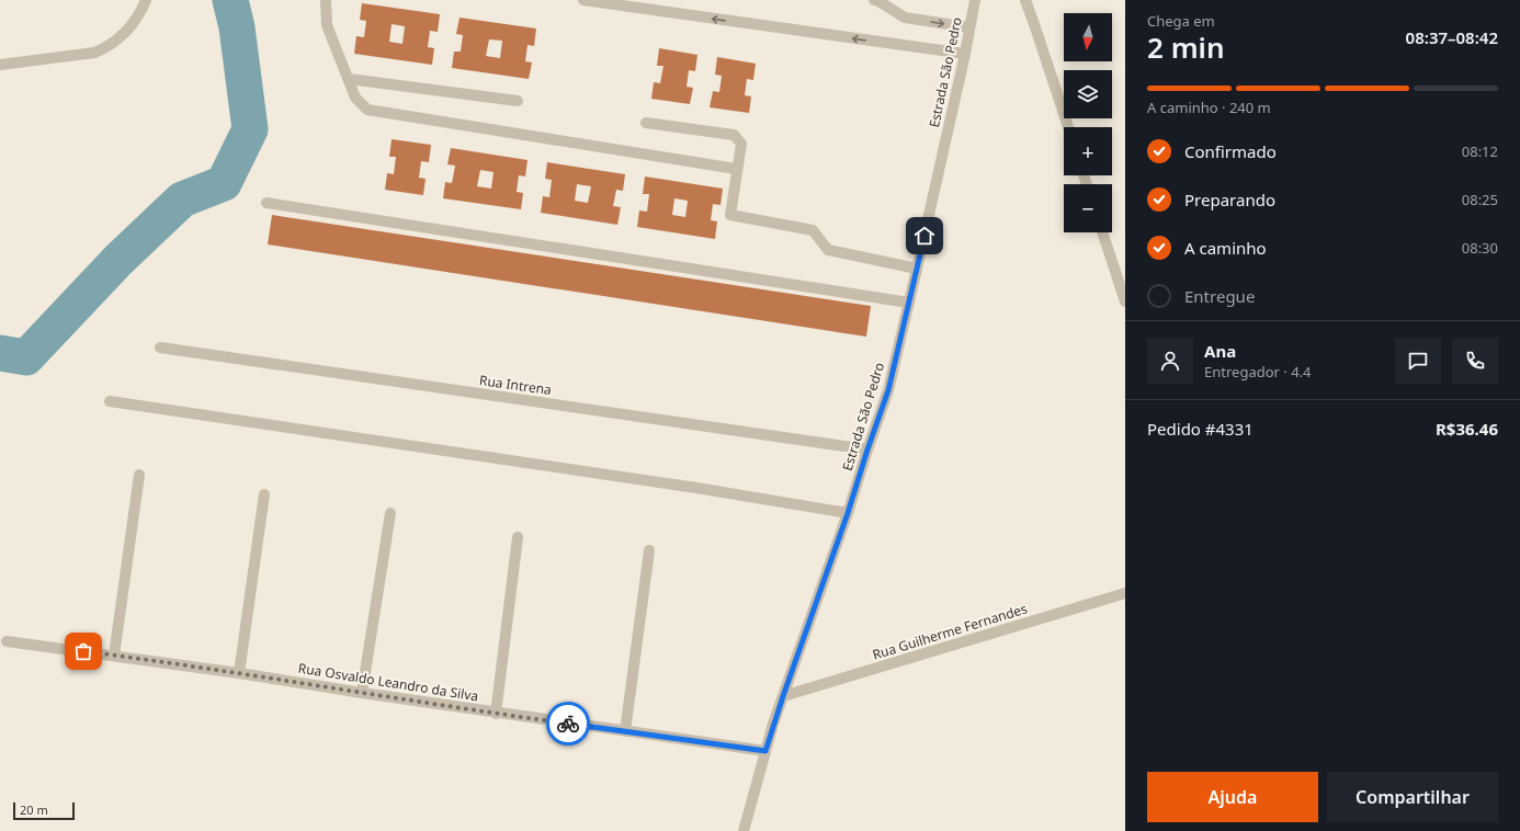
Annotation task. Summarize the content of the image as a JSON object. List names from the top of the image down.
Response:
{
  "streets": {
    "street": [
      "Estrada São Pedro",
      "Rua Intrena",
      "Rua Guilherme Fernandes",
      "Rua Osvaldo Leandro da Silva"
    ]
  },
  "crossings": [
    ["Estrada São Pedro", "Rua Intrena"],
    ["Estrada São Pedro", "Rua Guilherme Fernandes"],
    ["Estrada São Pedro", "Rua Osvaldo Leandro da Silva"]
  ],
  "scale_bar": "20 m",
  "north": "bottom",
  "page": {
    "heading": ["2 min", "Chega em", "08:37–08:42"],
    "panel": [
      "Ana",
      "Entregador · 4.4",
      "Pedido #4331",
      "R$36.46"
    ],
    "map_buttons": ["+", "−"],
    "bar": "A caminho · 240 m",
    "list": [
      ["Confirmado", "08:12"],
      ["Preparando", "08:25"],
      ["A caminho", "08:30"],
      "Entregue"
    ],
    "buttons": ["Ajuda", "Compartilhar"],
    "scale": "20 m"
  }
}
